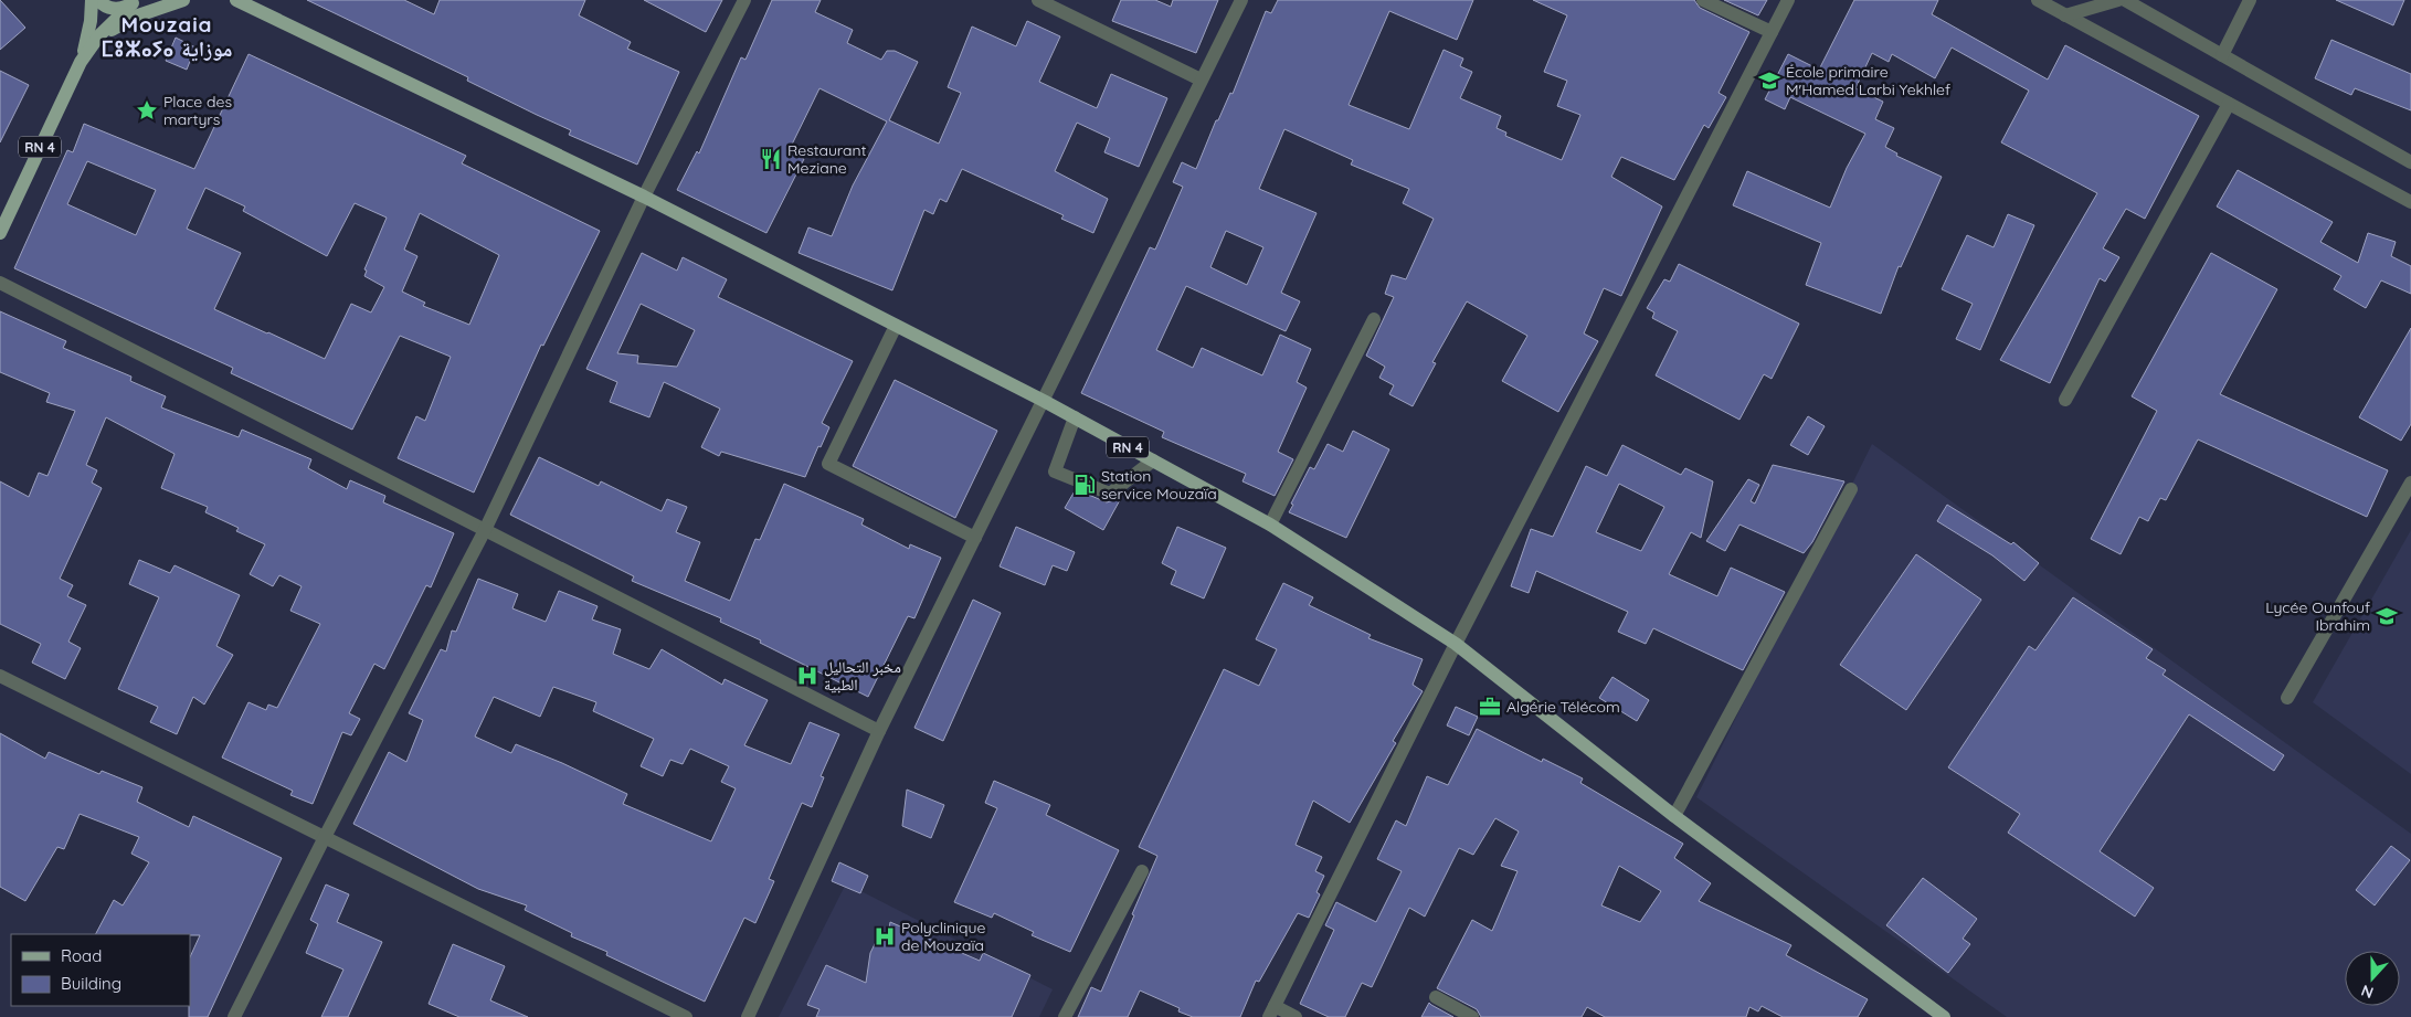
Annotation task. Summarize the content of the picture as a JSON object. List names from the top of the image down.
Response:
{
  "streets": {
    "main road": ["RN 4"]
  },
  "districts": ["Mouzaia ⵎⵓⵣⴰⵢⴰ موزاية"],
  "places": {
    "school or university": ["École primaire M'Hamed Larbi Yekhlef", "Lycée Ounfouf Ibrahim"],
    "place": ["Place des martyrs"],
    "restaurant": ["Restaurant Meziane"],
    "fuel station": ["Station service Mouzaïa"],
    "hospital": ["مخبر التحاليل الطبية", "Polyclinique de Mouzaïa"],
    "office": ["Algérie Télécom"]
  },
  "legend": ["Road", "Building"],
  "north": "bottom"
}
